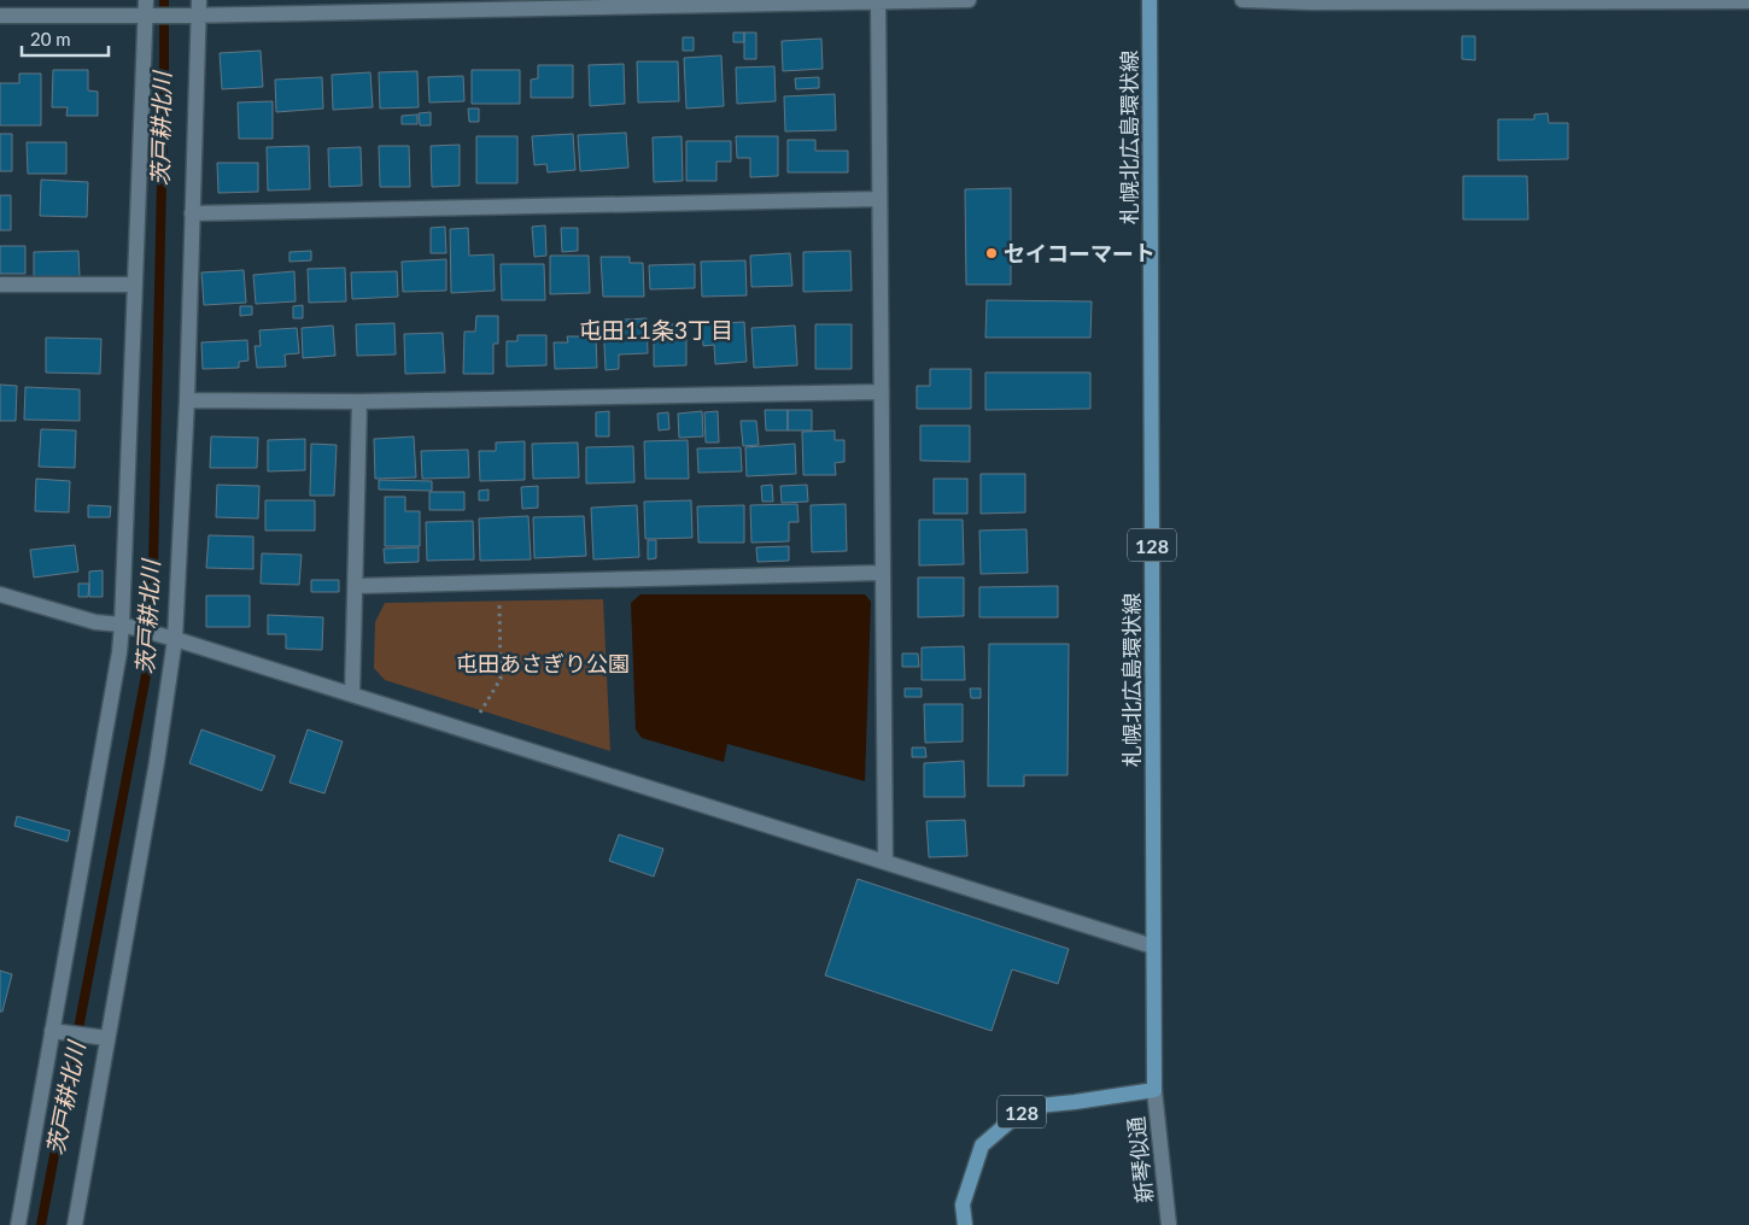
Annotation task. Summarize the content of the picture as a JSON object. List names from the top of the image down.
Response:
{
  "streets": {
    "main road": ["札幌北広島環状線", "128"],
    "street": ["新琴似通"]
  },
  "crossings": [
    ["札幌北広島環状線", "128"],
    ["札幌北広島環状線", "新琴似通"],
    ["128", "新琴似通"]
  ],
  "districts": ["屯田11条3丁目"],
  "water": ["茨戸耕北川"],
  "parks": ["屯田あさぎり公園"],
  "places": ["セイコーマート"],
  "scale_bar": "20 m"
}
